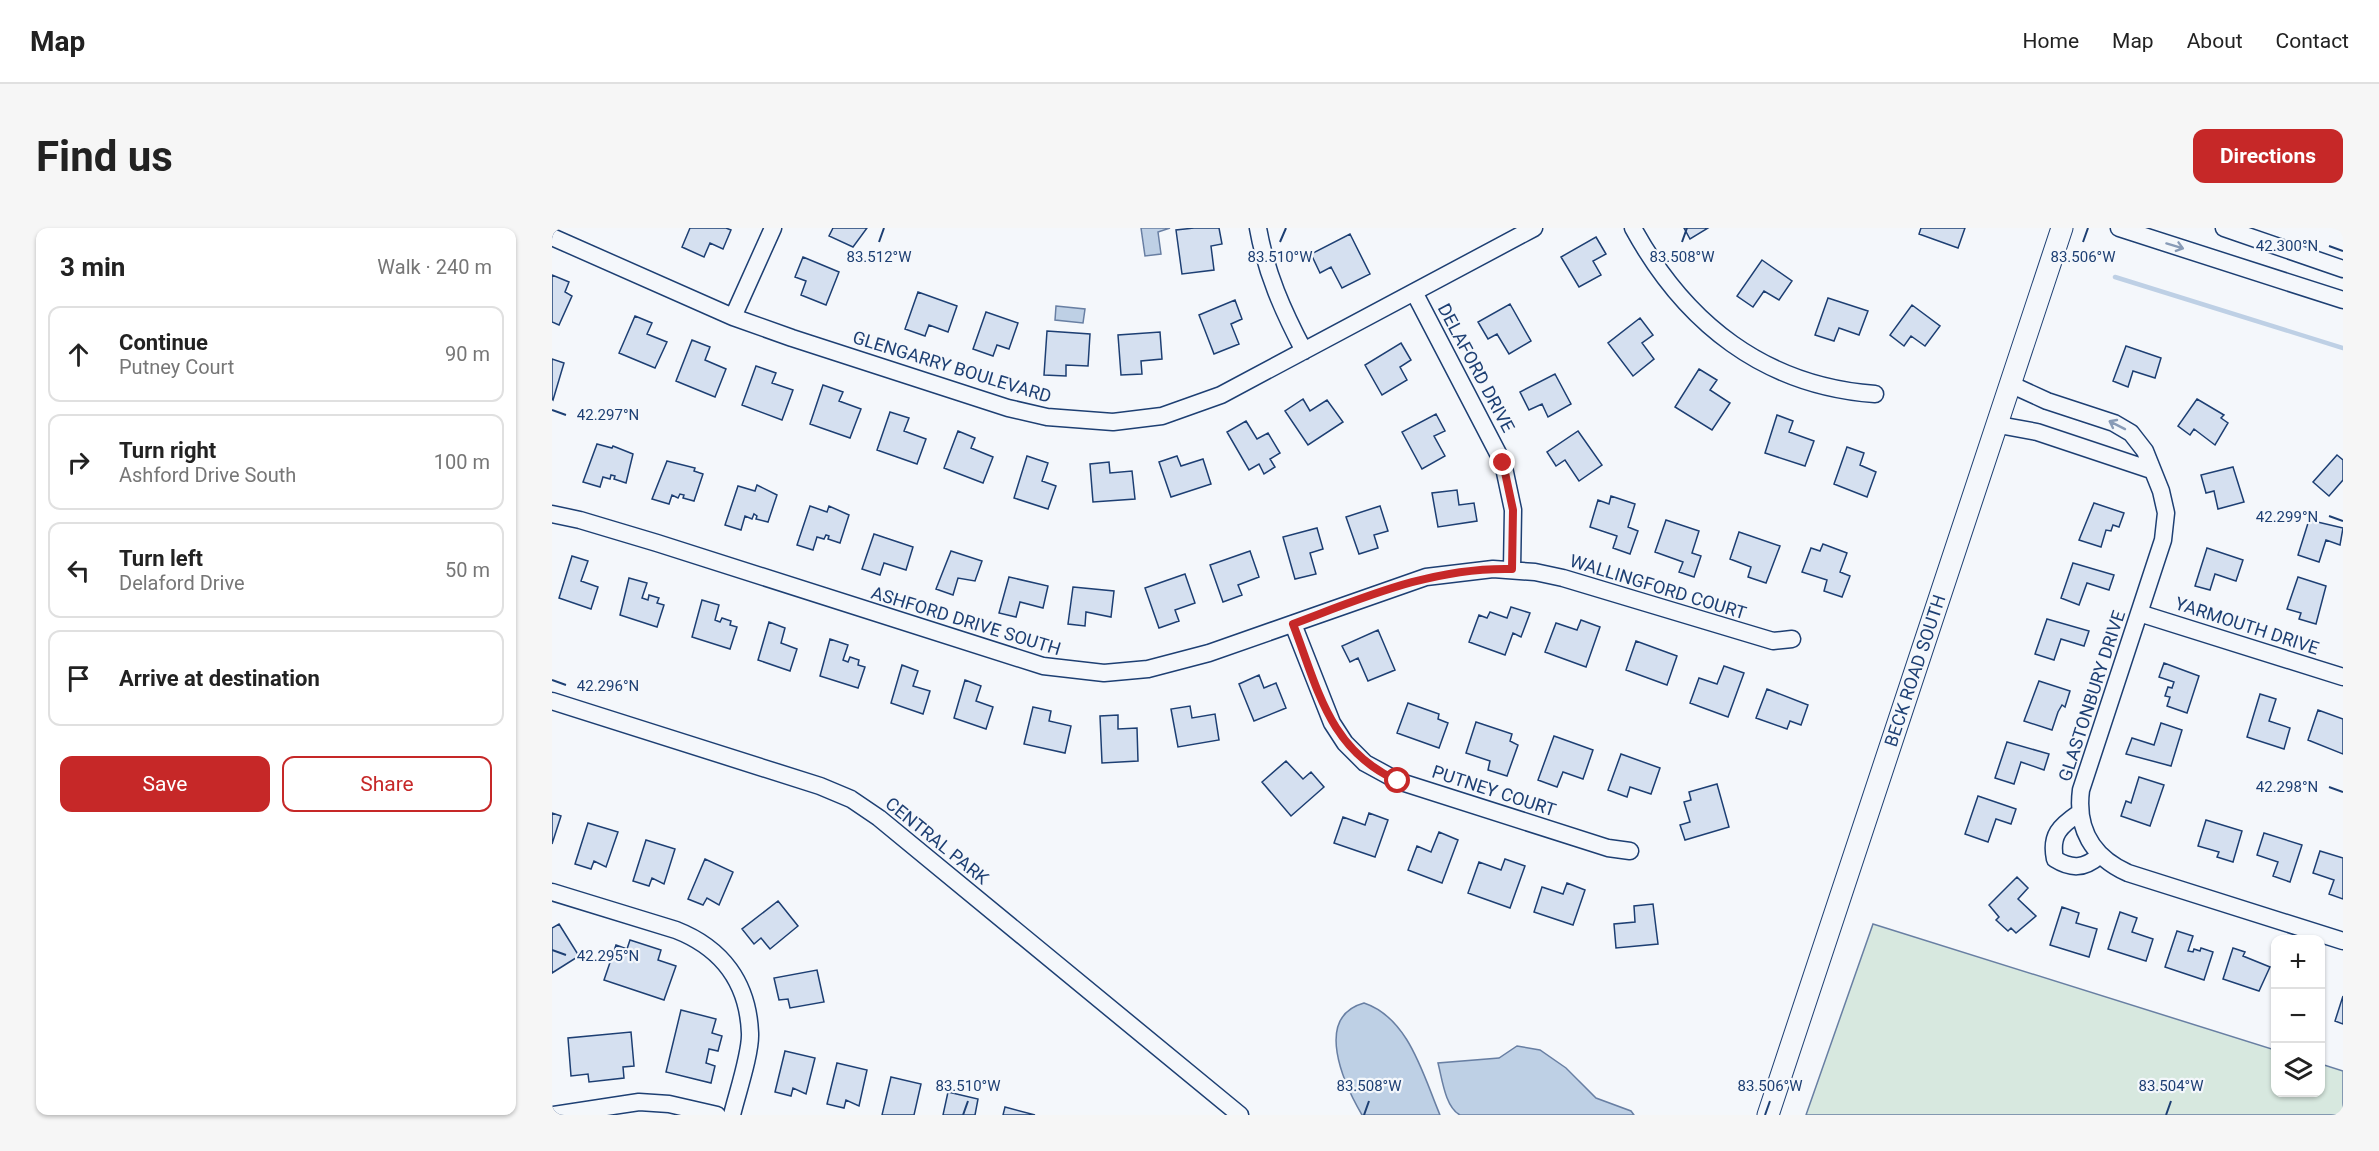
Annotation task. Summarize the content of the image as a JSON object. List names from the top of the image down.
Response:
{
  "streets": {
    "main road": ["BECK ROAD SOUTH"],
    "street": [
      "GLENGARRY BOULEVARD",
      "DELAFORD DRIVE",
      "WALLINGFORD COURT",
      "ASHFORD DRIVE SOUTH",
      "YARMOUTH DRIVE",
      "GLASTONBURY DRIVE",
      "PUTNEY COURT",
      "CENTRAL PARK"
    ]
  },
  "crossings": [
    ["GLENGARRY BOULEVARD", "DELAFORD DRIVE"],
    ["DELAFORD DRIVE", "WALLINGFORD COURT"],
    ["DELAFORD DRIVE", "ASHFORD DRIVE SOUTH"],
    ["WALLINGFORD COURT", "ASHFORD DRIVE SOUTH"],
    ["ASHFORD DRIVE SOUTH", "PUTNEY COURT"],
    ["YARMOUTH DRIVE", "GLASTONBURY DRIVE"],
    ["BECK ROAD SOUTH", "GLASTONBURY DRIVE"]
  ],
  "page": {
    "header": "Map",
    "nav": [
      "Home",
      "Map",
      "About",
      "Contact"
    ],
    "buttons": [
      "Directions",
      ["Save", "Share"]
    ],
    "title": "Find us",
    "heading": ["3 min", "Walk · 240 m"],
    "list": [
      ["Continue", "Putney Court", "90 m"],
      ["Turn right", "Ashford Drive South", "100 m"],
      ["Turn left", "Delaford Drive", "50 m"],
      "Arrive at destination"
    ],
    "map_buttons": ["+", "−"]
  },
  "coordinates": [
    "42.300°N",
    "83.512°W",
    "83.510°W",
    "83.508°W",
    "83.506°W",
    "42.297°N",
    "42.299°N",
    "42.296°N",
    "42.298°N",
    "42.295°N",
    "83.504°W"
  ]
}
